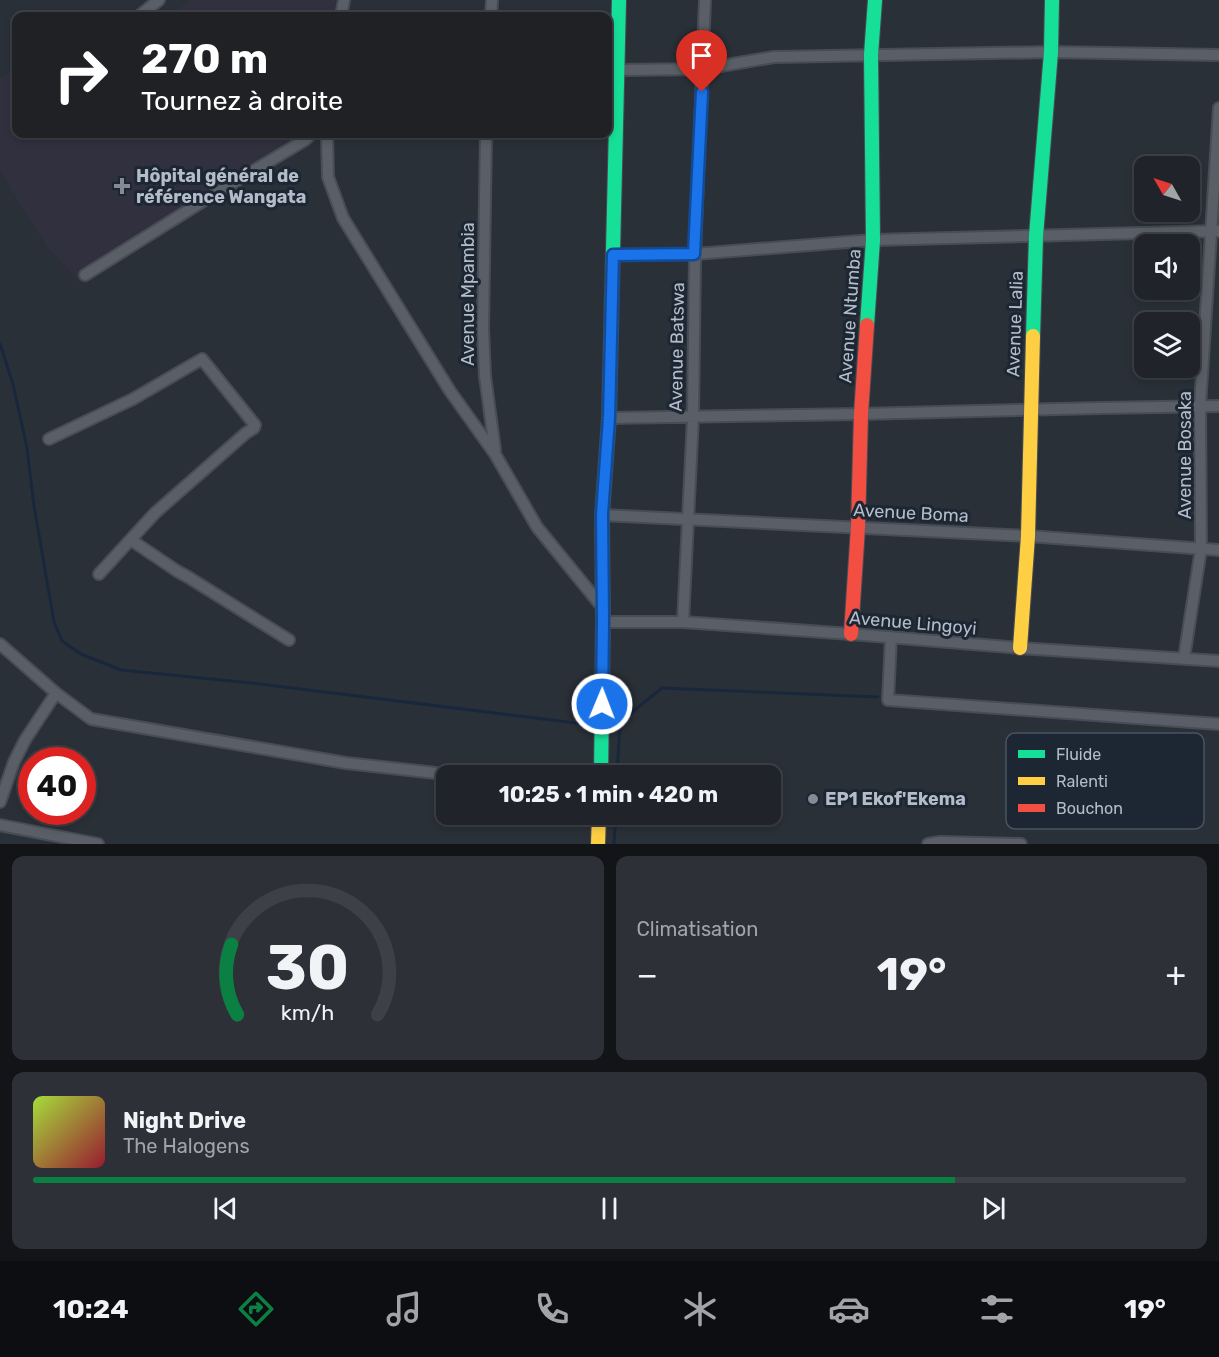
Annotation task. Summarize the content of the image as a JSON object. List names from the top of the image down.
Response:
{
  "streets": {
    "street": [
      "Avenue Mpambia",
      "Avenue Ntumba",
      "Avenue Lalia",
      "Avenue Batswa",
      "Avenue Bosaka",
      "Avenue Boma",
      "Avenue Lingoyi"
    ]
  },
  "crossings": [
    ["Avenue Ntumba", "Avenue Boma"],
    ["Avenue Ntumba", "Avenue Lingoyi"],
    ["Avenue Lalia", "Avenue Boma"],
    ["Avenue Lalia", "Avenue Lingoyi"],
    ["Avenue Batswa", "Avenue Boma"],
    ["Avenue Batswa", "Avenue Lingoyi"],
    ["Avenue Bosaka", "Avenue Boma"],
    ["Avenue Bosaka", "Avenue Lingoyi"]
  ],
  "places": {
    "health": ["Hôpital général de référence Wangata"],
    "other": ["EP1 Ekof'Ekema"]
  },
  "legend": ["Fluide", "Ralenti", "Bouchon"],
  "north": "top left",
  "page": {
    "turn": ["270 m", "Tournez à droite"],
    "limit": "40",
    "trip": "10:25 · 1 min · 420 m",
    "tile": "Climatisation",
    "heat": ["−", "19°", "+"],
    "song": ["Night Drive", "The Halogens"],
    "tabs": ["10:24", "19°"],
    "gauge": ["30", "km/h"]
  }
}
